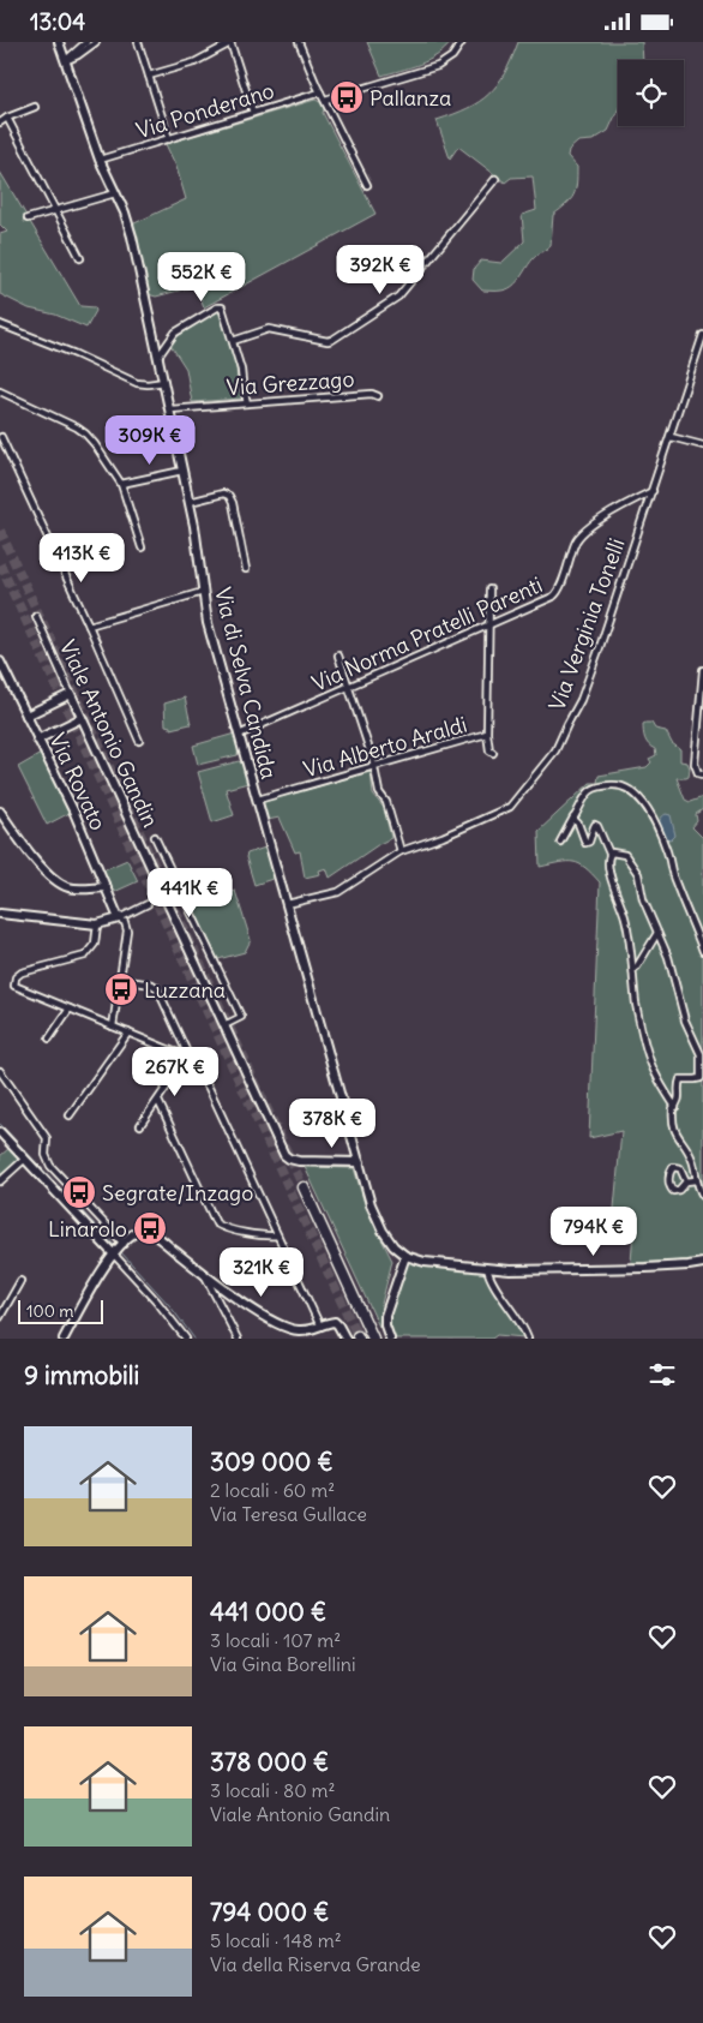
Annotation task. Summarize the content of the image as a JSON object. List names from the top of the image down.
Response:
{
  "streets": {
    "street": [
      "Via Ponderano",
      "Via Grezzago",
      "Via Verginia Tonelli",
      "Via Norma Pratelli Parenti",
      "Via di Selva Candida",
      "Viale Antonio Gandin",
      "Via Alberto Araldi",
      "Via Rovato"
    ]
  },
  "crossings": [
    ["Via Ponderano", "Via di Selva Candida"],
    ["Via Grezzago", "Via di Selva Candida"],
    ["Via Verginia Tonelli", "Via Norma Pratelli Parenti"],
    ["Via Verginia Tonelli", "Via di Selva Candida"],
    ["Via Norma Pratelli Parenti", "Via di Selva Candida"],
    ["Via Norma Pratelli Parenti", "Via Alberto Araldi"],
    ["Via di Selva Candida", "Viale Antonio Gandin"],
    ["Via di Selva Candida", "Via Alberto Araldi"]
  ],
  "places": {
    "bus stop": [
      "Pallanza",
      "Luzzana",
      "Segrate/Inzago",
      "Linarolo"
    ]
  },
  "scale_bar": "100 m",
  "page": {
    "status": "13:04",
    "price": [
      "392K €",
      "552K €",
      "309K €",
      "413K €",
      "441K €",
      "267K €",
      "378K €",
      "794K €",
      "321K €"
    ],
    "scale": "100 m",
    "heading": "9 immobili",
    "list": [
      {
        "name": "309 000 €",
        "note": "2 locali · 60 m² · Via Teresa Gullace"
      },
      {
        "name": "441 000 €",
        "note": "3 locali · 107 m² · Via Gina Borellini"
      },
      {
        "name": "378 000 €",
        "note": "3 locali · 80 m² · Viale Antonio Gandin"
      },
      {
        "name": "794 000 €",
        "note": "5 locali · 148 m² · Via della Riserva Grande"
      }
    ]
  }
}
